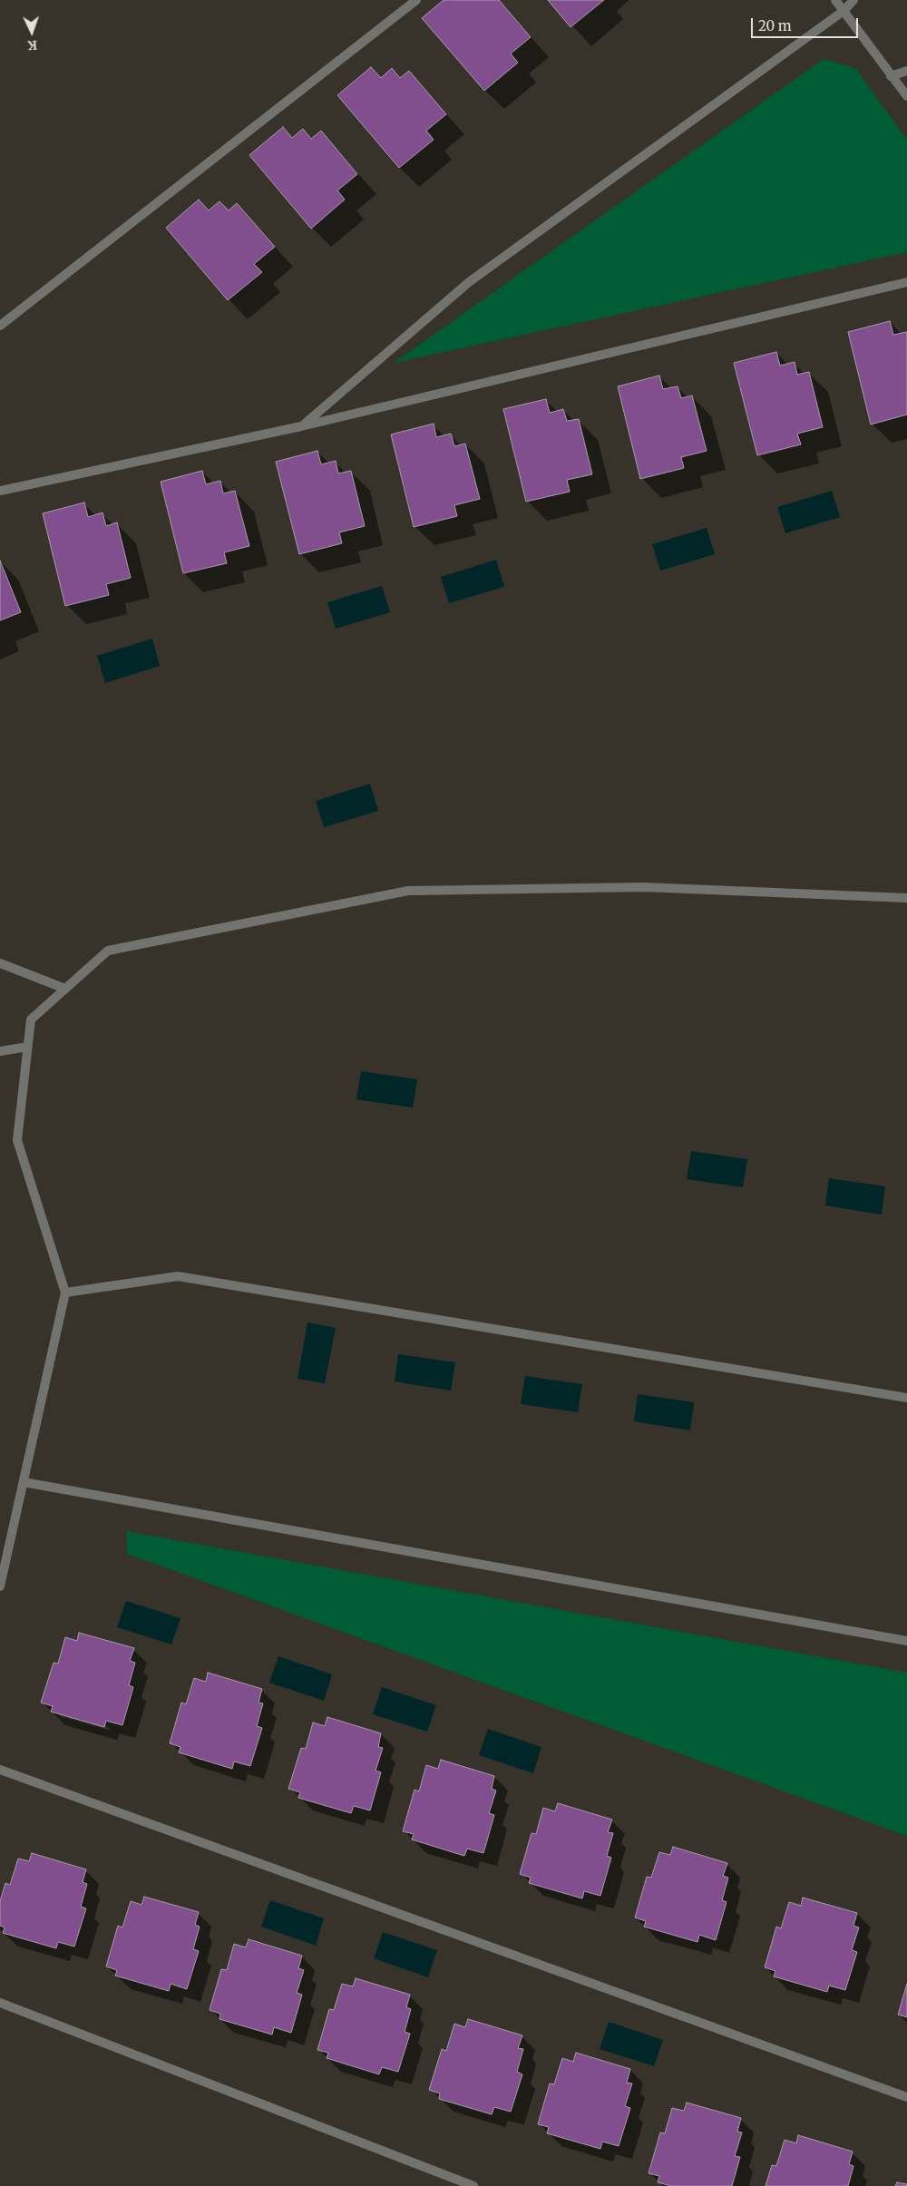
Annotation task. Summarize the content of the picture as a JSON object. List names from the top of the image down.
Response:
{
  "scale_bar": "20 m",
  "north": "bottom"
}
